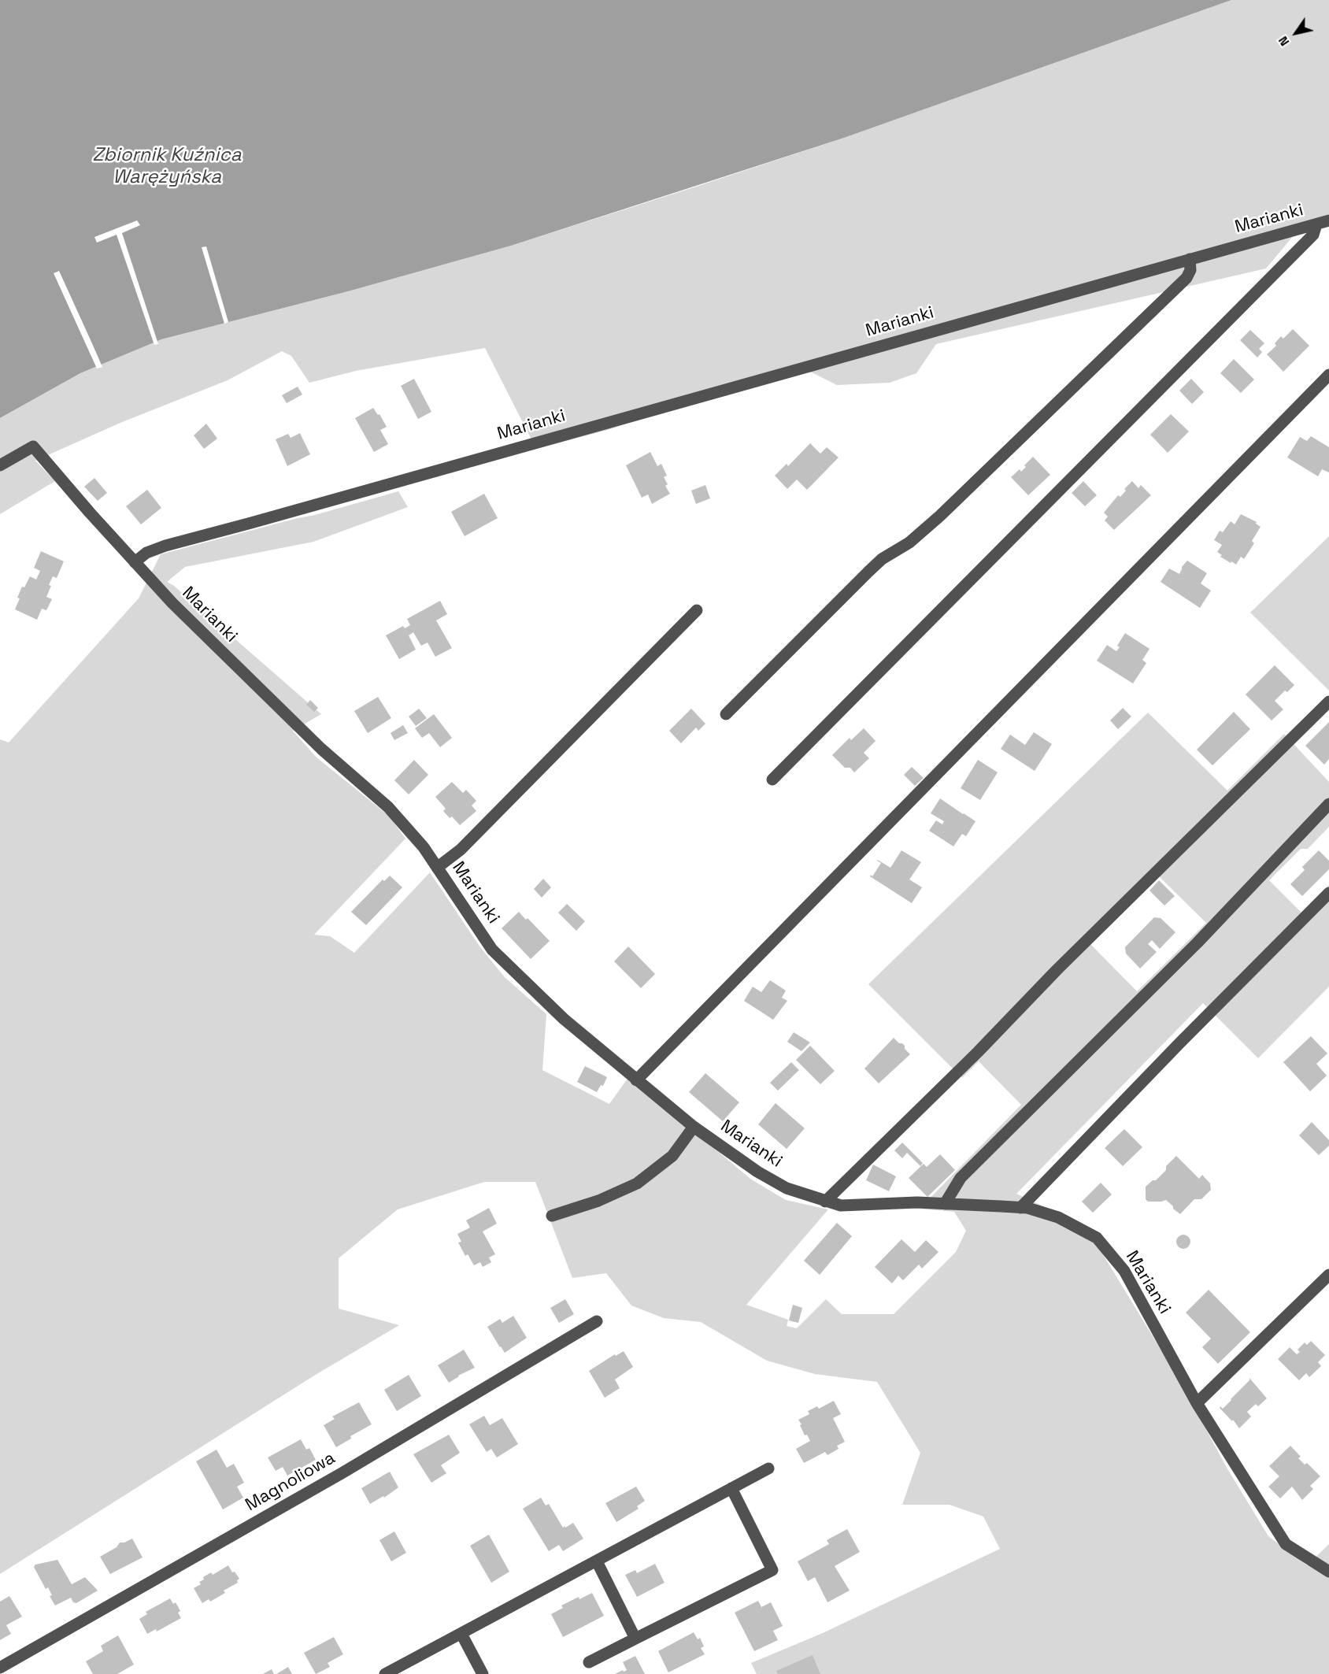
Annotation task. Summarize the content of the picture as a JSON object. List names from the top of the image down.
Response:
{
  "streets": {
    "street": ["Marianki", "Magnoliowa"]
  },
  "water": ["Zbiornik Kuźnica Warężyńska"],
  "north": "bottom left"
}
